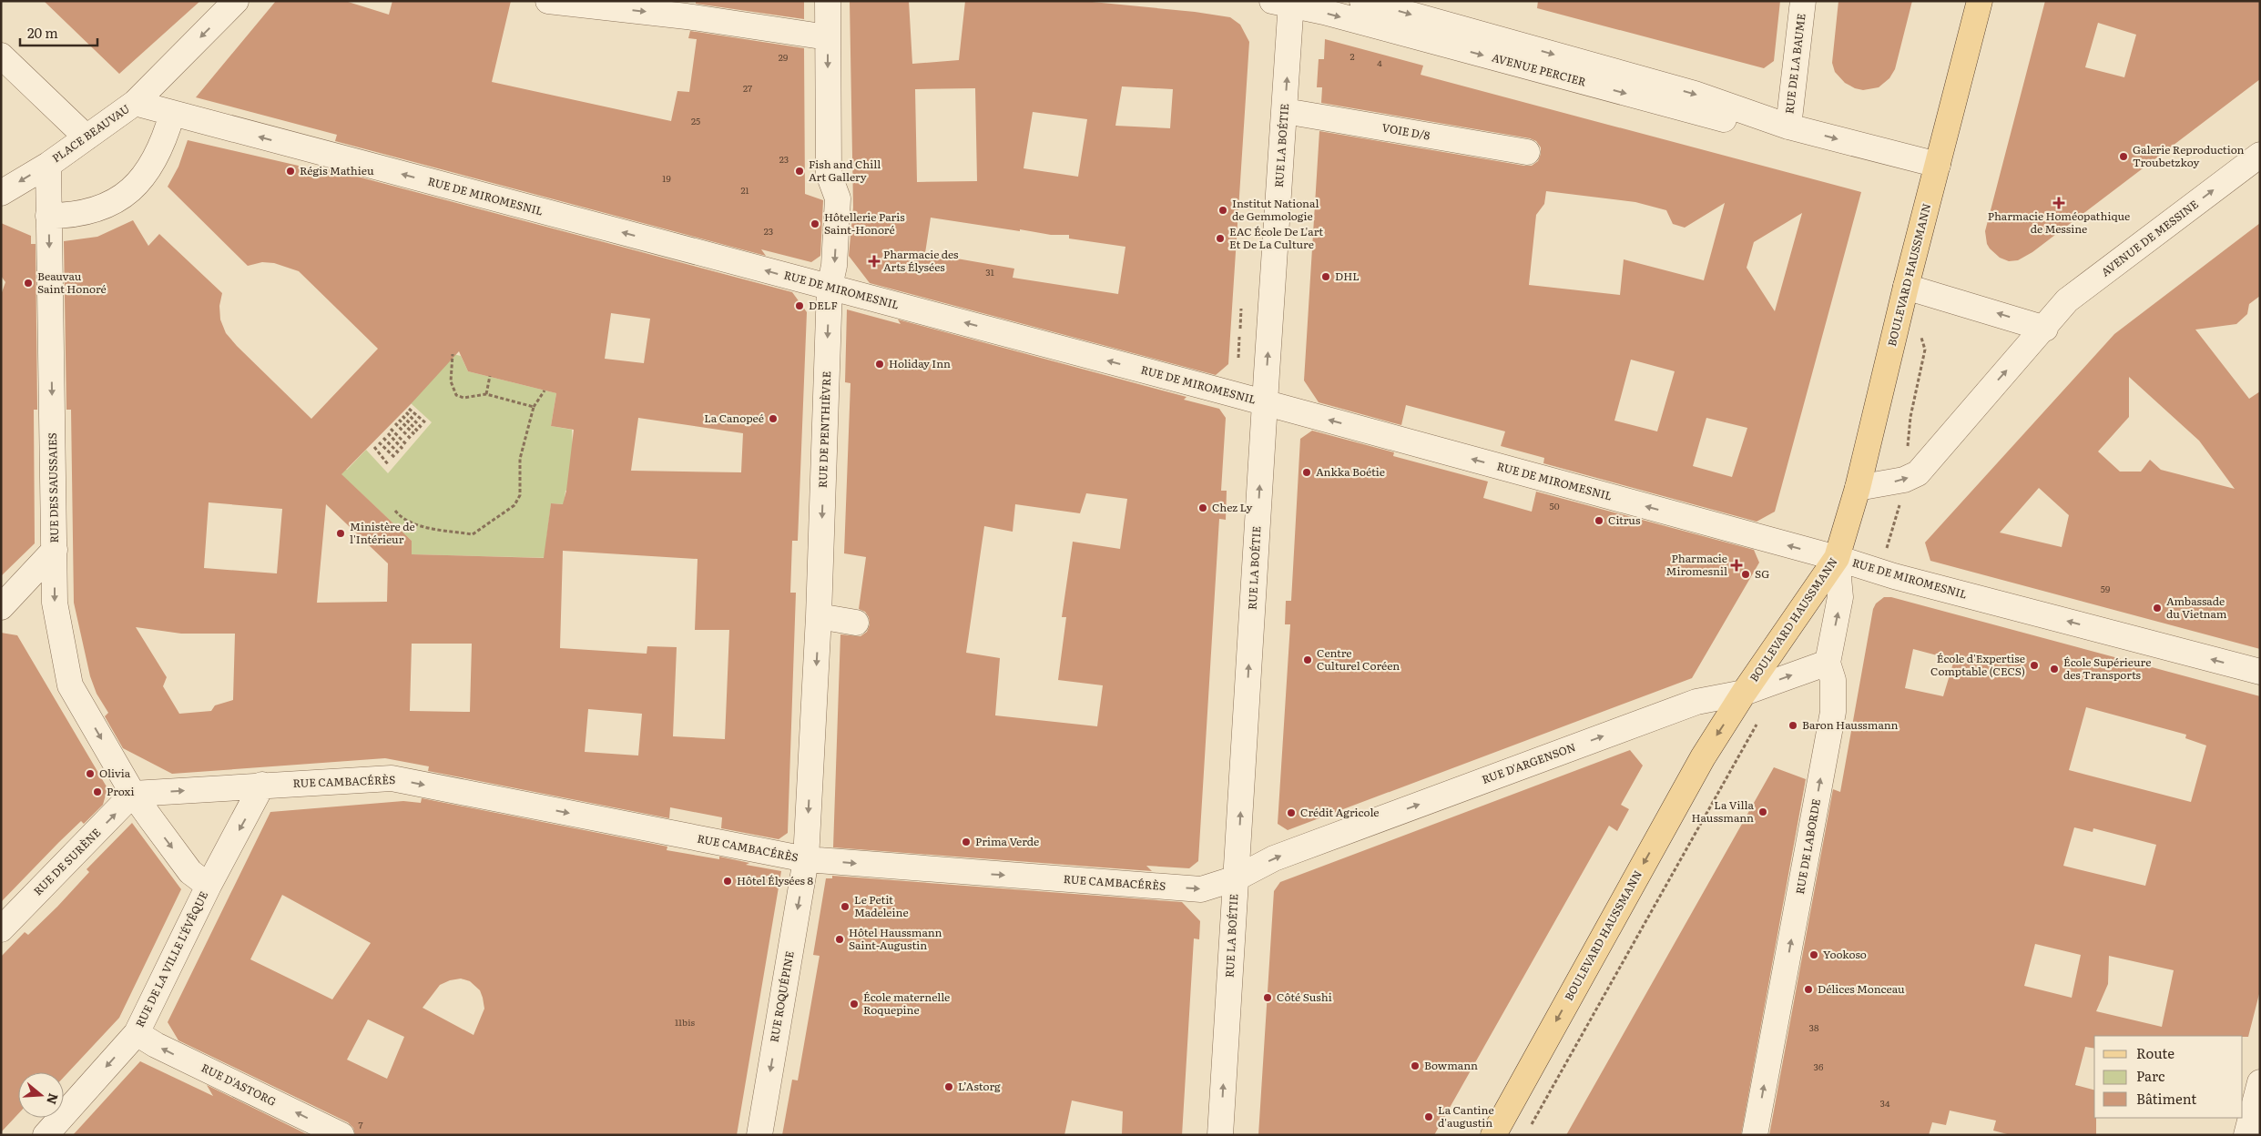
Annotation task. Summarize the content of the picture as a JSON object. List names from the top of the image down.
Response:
{
  "streets": {
    "main road": ["BOULEVARD HAUSSMANN"],
    "street": [
      "RUE DE LA BAUME",
      "AVENUE PERCIER",
      "VOIE D/8",
      "PLACE BEAUVAU",
      "RUE LA BOÉTIE",
      "RUE DE MIROMESNIL",
      "AVENUE DE MESSINE",
      "RUE DE PENTHIÈVRE",
      "RUE DES SAUSSAIES",
      "RUE D'ARGENSON",
      "RUE CAMBACÉRÈS",
      "RUE DE LABORDE",
      "RUE DE SURÈNE",
      "RUE DE LA VILLE L'ÉVÊQUE",
      "RUE ROQUÉPINE",
      "RUE D'ASTORG"
    ]
  },
  "crossings": [
    ["RUE DE LA BAUME", "AVENUE PERCIER"],
    ["AVENUE PERCIER", "RUE LA BOÉTIE"],
    ["AVENUE PERCIER", "BOULEVARD HAUSSMANN"],
    ["VOIE D/8", "RUE LA BOÉTIE"],
    ["PLACE BEAUVAU", "RUE DE MIROMESNIL"],
    ["PLACE BEAUVAU", "RUE DES SAUSSAIES"],
    ["RUE LA BOÉTIE", "RUE DE MIROMESNIL"],
    ["RUE LA BOÉTIE", "RUE D'ARGENSON"],
    ["RUE LA BOÉTIE", "RUE CAMBACÉRÈS"],
    ["RUE DE MIROMESNIL", "BOULEVARD HAUSSMANN"],
    ["RUE DE MIROMESNIL", "RUE DE PENTHIÈVRE"],
    ["RUE DE MIROMESNIL", "RUE DE LABORDE"],
    ["AVENUE DE MESSINE", "BOULEVARD HAUSSMANN"],
    ["BOULEVARD HAUSSMANN", "RUE D'ARGENSON"],
    ["BOULEVARD HAUSSMANN", "RUE DE LABORDE"],
    ["RUE DE PENTHIÈVRE", "RUE CAMBACÉRÈS"],
    ["RUE DE PENTHIÈVRE", "RUE ROQUÉPINE"],
    ["RUE DES SAUSSAIES", "RUE CAMBACÉRÈS"],
    ["RUE DES SAUSSAIES", "RUE DE SURÈNE"],
    ["RUE DES SAUSSAIES", "RUE DE LA VILLE L'ÉVÊQUE"],
    ["RUE D'ARGENSON", "RUE CAMBACÉRÈS"],
    ["RUE D'ARGENSON", "RUE DE LABORDE"],
    ["RUE CAMBACÉRÈS", "RUE DE SURÈNE"],
    ["RUE CAMBACÉRÈS", "RUE DE LA VILLE L'ÉVÊQUE"],
    ["RUE CAMBACÉRÈS", "RUE ROQUÉPINE"],
    ["RUE DE LA VILLE L'ÉVÊQUE", "RUE D'ASTORG"]
  ],
  "one_way": [
    "AVENUE PERCIER",
    "PLACE BEAUVAU",
    "RUE LA BOÉTIE",
    "RUE DE MIROMESNIL",
    "AVENUE DE MESSINE",
    "BOULEVARD HAUSSMANN",
    "RUE DE PENTHIÈVRE",
    "RUE DES SAUSSAIES",
    "RUE D'ARGENSON",
    "RUE CAMBACÉRÈS",
    "RUE DE LABORDE",
    "RUE DE SURÈNE",
    "RUE DE LA VILLE L'ÉVÊQUE",
    "RUE ROQUÉPINE",
    "RUE D'ASTORG"
  ],
  "places": {
    "other": [
      "Galerie Reproduction Troubetzkoy",
      "Régis Mathieu",
      "Fish and Chill Art Gallery",
      "Institut National de Gemmologie",
      "Hôtellerie Paris Saint-Honoré",
      "EAC École De L'art Et De La Culture",
      "DHL",
      "Beauvau Saint Honoré",
      "DELF",
      "Holiday Inn",
      "La Canopeé",
      "Ankka Boétie",
      "Chez Ly",
      "Citrus",
      "Ministère de l'Intérieur",
      "SG",
      "Ambassade du Vietnam",
      "Centre Culturel Coréen",
      "École d'Expertise Comptable (CECS)",
      "École Supérieure des Transports",
      "Baron Haussmann",
      "Olivia",
      "Proxi",
      "La Villa Haussmann",
      "Crédit Agricole",
      "Prima Verde",
      "Hôtel Élysées 8",
      "Le Petit Madeleine",
      "Hôtel Haussmann Saint-Augustin",
      "Yookoso",
      "Délices Monceau",
      "Côté Sushi",
      "École maternelle Roquepine",
      "Bowmann",
      "L’Astorg",
      "La Cantine d'augustin"
    ],
    "health": ["Pharmacie Homéopathique de Messine", "Pharmacie des Arts Élysées", "Pharmacie Miromesnil"]
  },
  "house_numbers": [
    "2",
    "29",
    "4",
    "27",
    "25",
    "23",
    "19",
    "21",
    "23",
    "31",
    "50",
    "59",
    "11bis",
    "38",
    "36",
    "34",
    "7"
  ],
  "legend": ["Route", "Parc", "Bâtiment"],
  "scale_bar": "20 m",
  "north": "right"
}
